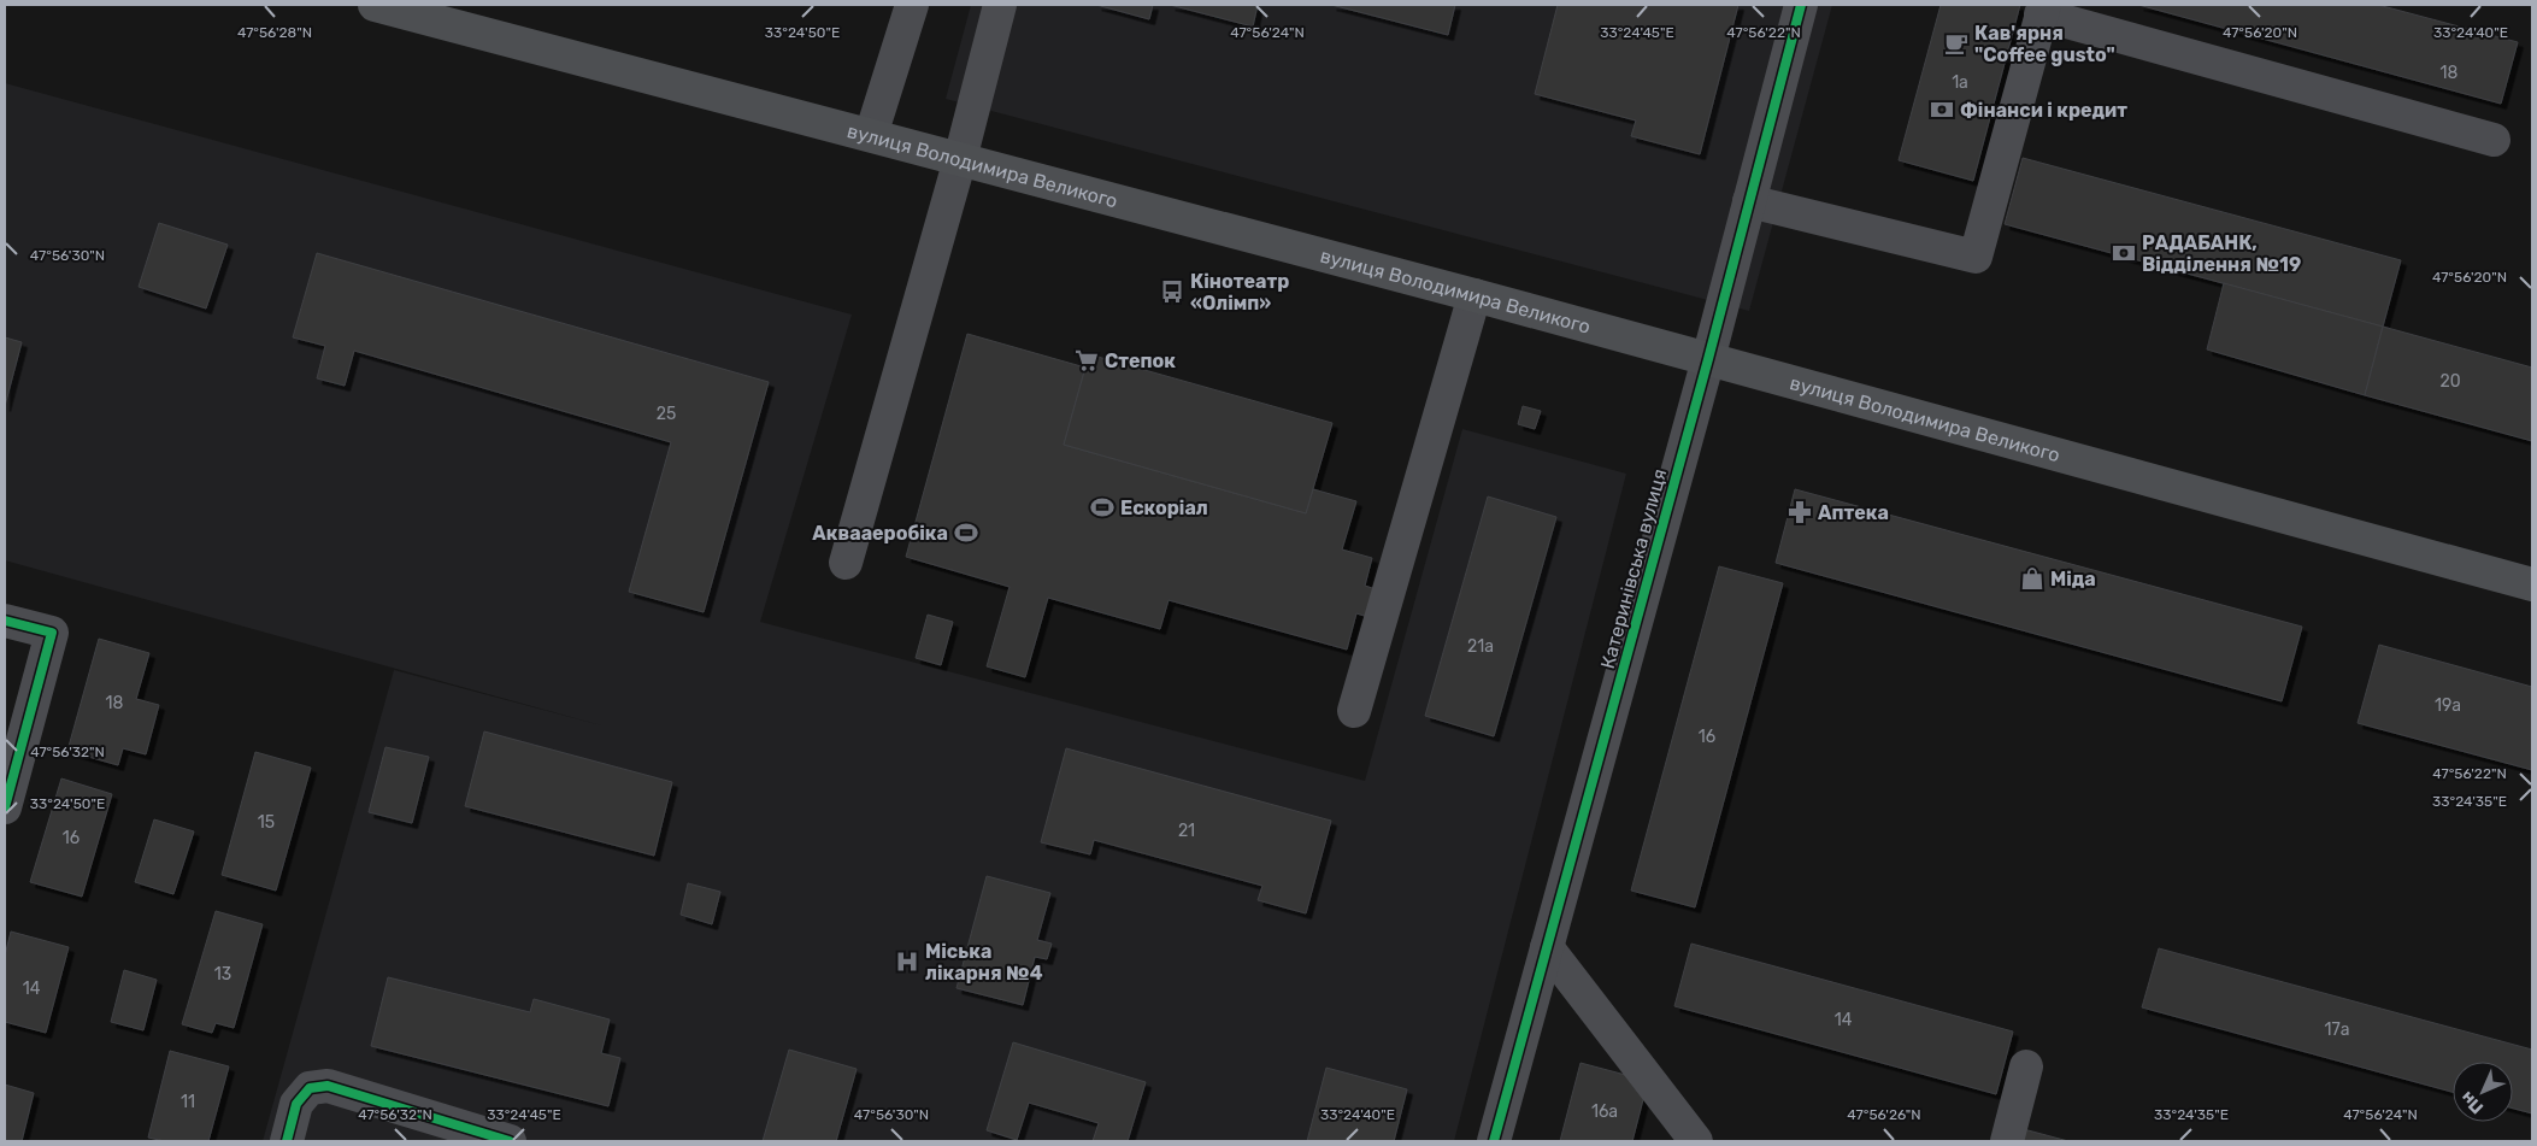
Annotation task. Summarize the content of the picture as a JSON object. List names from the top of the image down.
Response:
{
  "streets": {
    "main road": ["вулиця Володимира Великого"],
    "street": ["Катеринівська вулиця"]
  },
  "crossings": [
    ["вулиця Володимира Великого", "Катеринівська вулиця"]
  ],
  "places": {
    "cafe": ["Кав'ярня \"Coffee gusto\""],
    "bank": ["Фінанси і кредит", "РАДАБАНК, Відділення №19"],
    "bus stop": ["Кінотеатр «Олімп»"],
    "supermarket": ["Степок"],
    "sports": ["Ескоріал", "Аквааеробіка"],
    "pharmacy": ["Аптека"],
    "shop": ["Міда"],
    "hospital": ["Міська лікарня №4"]
  },
  "house_numbers": [
    "18",
    "1а",
    "20",
    "25",
    "21а",
    "18",
    "19а",
    "16",
    "15",
    "21",
    "16",
    "13",
    "14",
    "14",
    "17а",
    "11",
    "16а"
  ],
  "north": "bottom left",
  "coordinates": [
    "47°56'22\"N",
    "47°56'28\"N",
    "33°24'50\"E",
    "47°56'24\"N",
    "33°24'45\"E",
    "47°56'20\"N",
    "33°24'40\"E",
    "47°56'30\"N",
    "47°56'32\"N",
    "33°24'35\"E",
    "47°56'26\"N"
  ]
}
